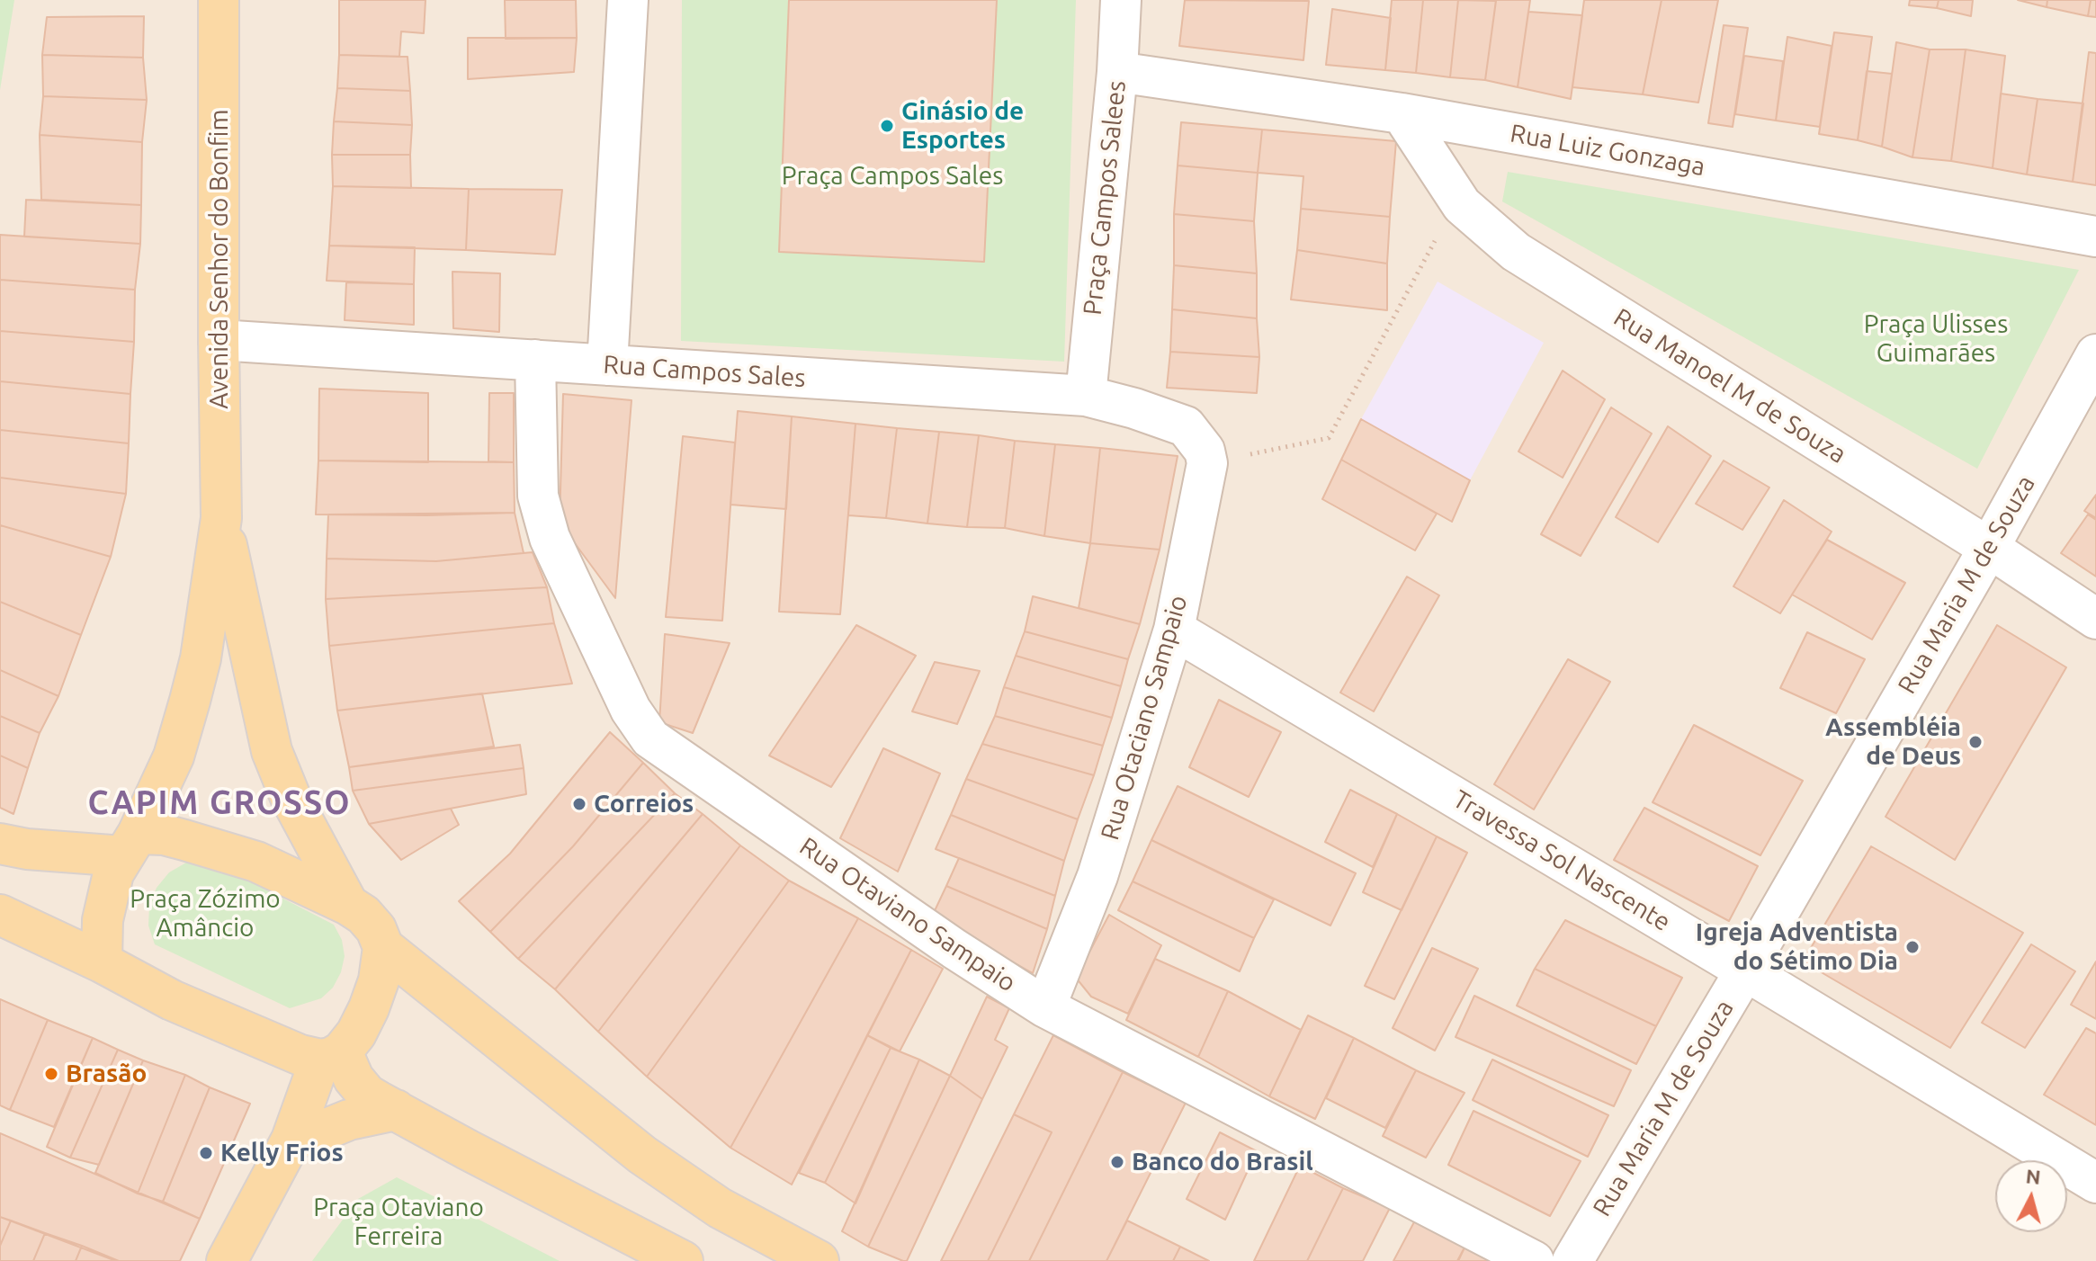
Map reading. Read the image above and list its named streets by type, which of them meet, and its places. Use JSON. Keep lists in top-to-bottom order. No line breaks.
{"streets":{"main road":["Avenida Senhor do Bonfim"],"street":["Rua Luiz Gonzaga","Praça Campos Salees","Rua Campos Sales","Rua Manoel M de Souza","Rua Maria M de Souza","Rua Otaciano Sampaio","Travessa Sol Nascente","Rua Otaviano Sampaio"]},"crossings":[["Rua Luiz Gonzaga","Praça Campos Salees"],["Rua Luiz Gonzaga","Rua Manoel M de Souza"],["Praça Campos Salees","Rua Campos Sales"],["Avenida Senhor do Bonfim","Rua Campos Sales"],["Rua Campos Sales","Rua Otaciano Sampaio"],["Rua Campos Sales","Rua Otaviano Sampaio"],["Rua Manoel M de Souza","Rua Maria M de Souza"],["Rua Maria M de Souza","Travessa Sol Nascente"],["Rua Otaciano Sampaio","Travessa Sol Nascente"],["Rua Otaciano Sampaio","Rua Otaviano Sampaio"]],"districts":["CAPIM GROSSO"],"parks":["Praça Campos Sales","Praça Ulisses Guimarães","Praça Zózimo Amâncio","Praça Otaviano Ferreira"],"places":["Ginásio de Esportes","Assembléia de Deus","Correios","Igreja Adventista do Sétimo Dia","Brasão","Kelly Frios","Banco do Brasil"],"north":"top"}
